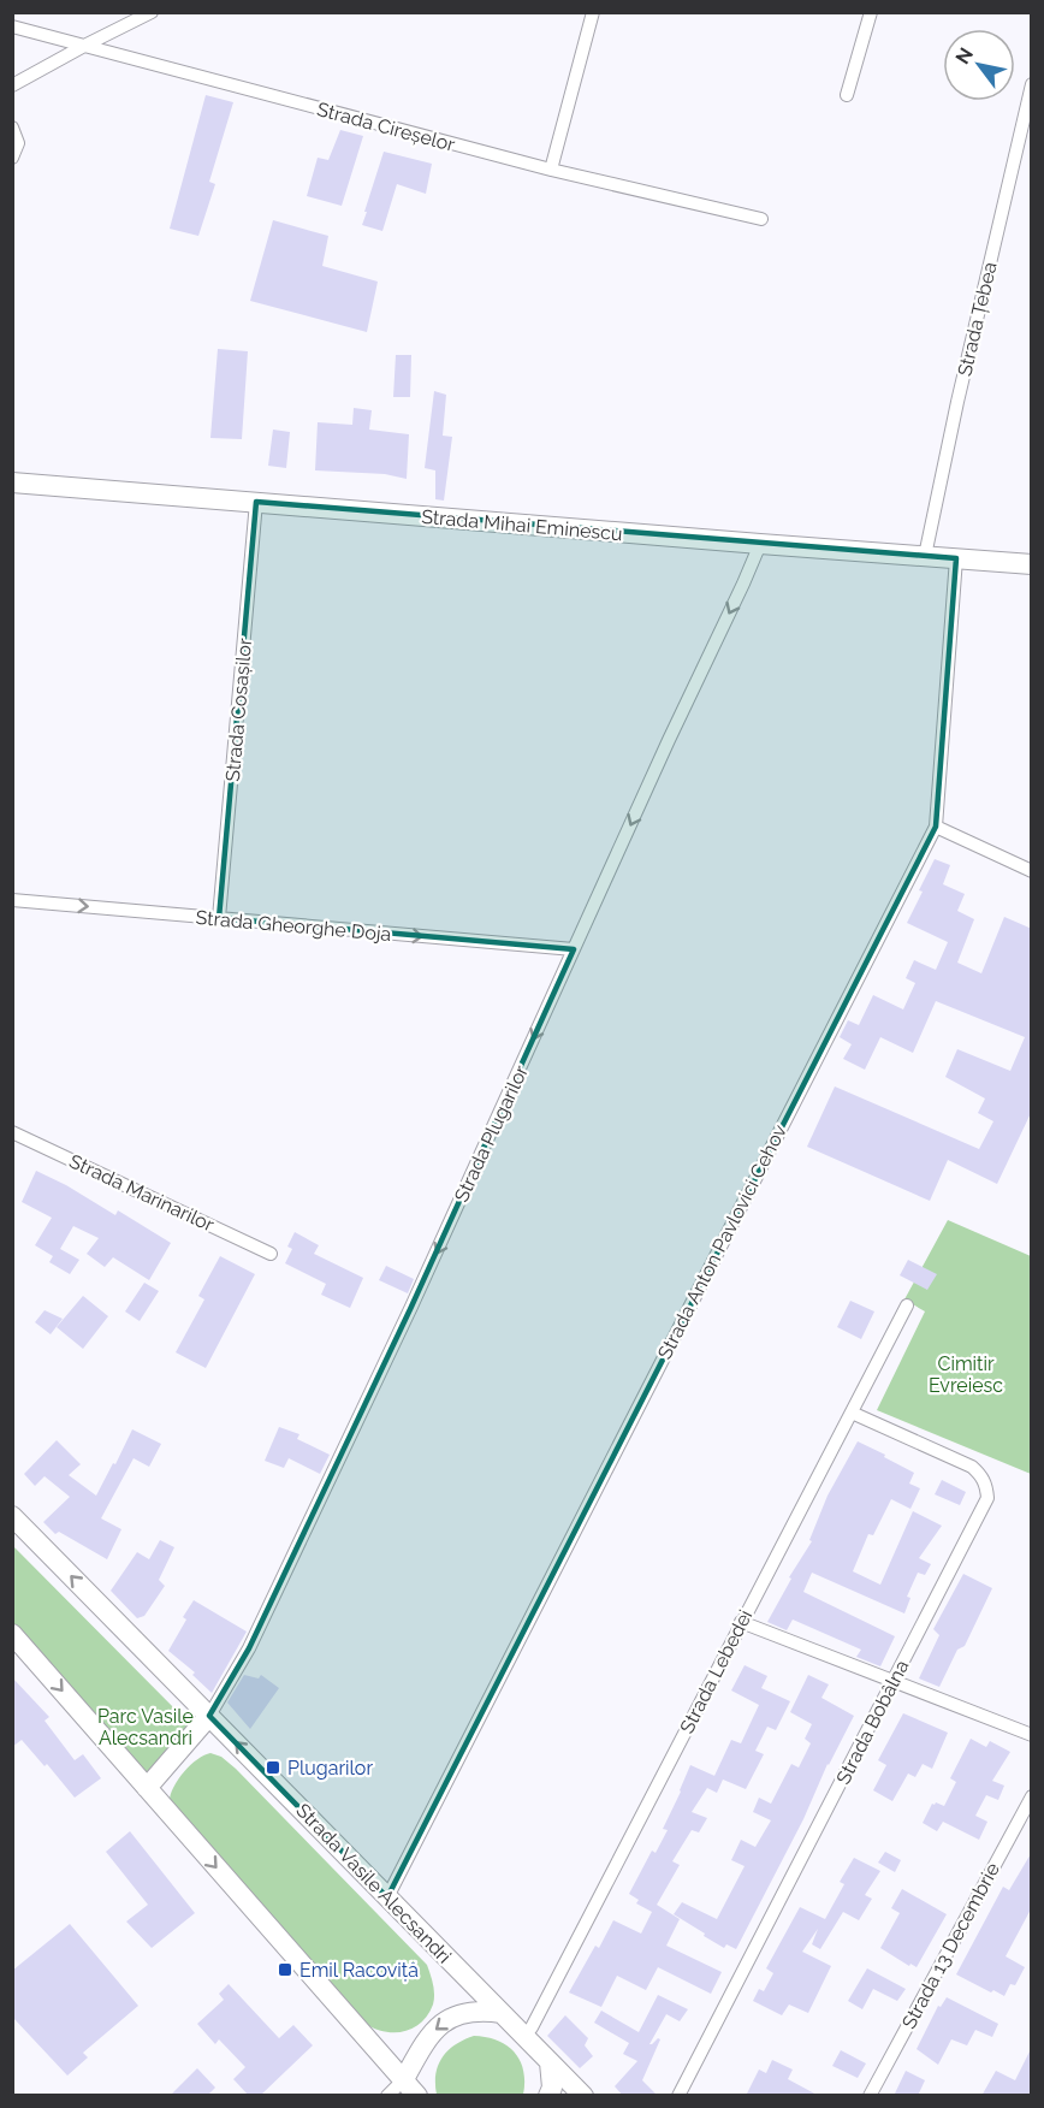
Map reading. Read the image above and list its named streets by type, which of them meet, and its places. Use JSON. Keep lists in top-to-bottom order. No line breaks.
{"streets":{"street":["Strada Cireșelor","Strada Țebea","Strada Mihai Eminescu","Strada Cosașilor","Strada Gheorghe Doja","Strada Plugarilor","Strada Marinarilor","Strada Anton Pavlovici Cehov","Strada Lebedei","Strada Bobâlna","Strada Vasile Alecsandri","Strada 13 Decembrie"]},"crossings":[["Strada Țebea","Strada Mihai Eminescu"],["Strada Mihai Eminescu","Strada Cosașilor"],["Strada Mihai Eminescu","Strada Plugarilor"],["Strada Mihai Eminescu","Strada Anton Pavlovici Cehov"],["Strada Cosașilor","Strada Gheorghe Doja"],["Strada Gheorghe Doja","Strada Plugarilor"],["Strada Plugarilor","Strada Vasile Alecsandri"],["Strada Anton Pavlovici Cehov","Strada Vasile Alecsandri"],["Strada Lebedei","Strada Bobâlna"],["Strada Lebedei","Strada Vasile Alecsandri"]],"one_way":["Strada Gheorghe Doja","Strada Plugarilor"],"parks":["Cimitir Evreiesc","Parc Vasile Alecsandri"],"places":{"transit":["Plugarilor","Emil Racoviță"]},"north":"top left"}
